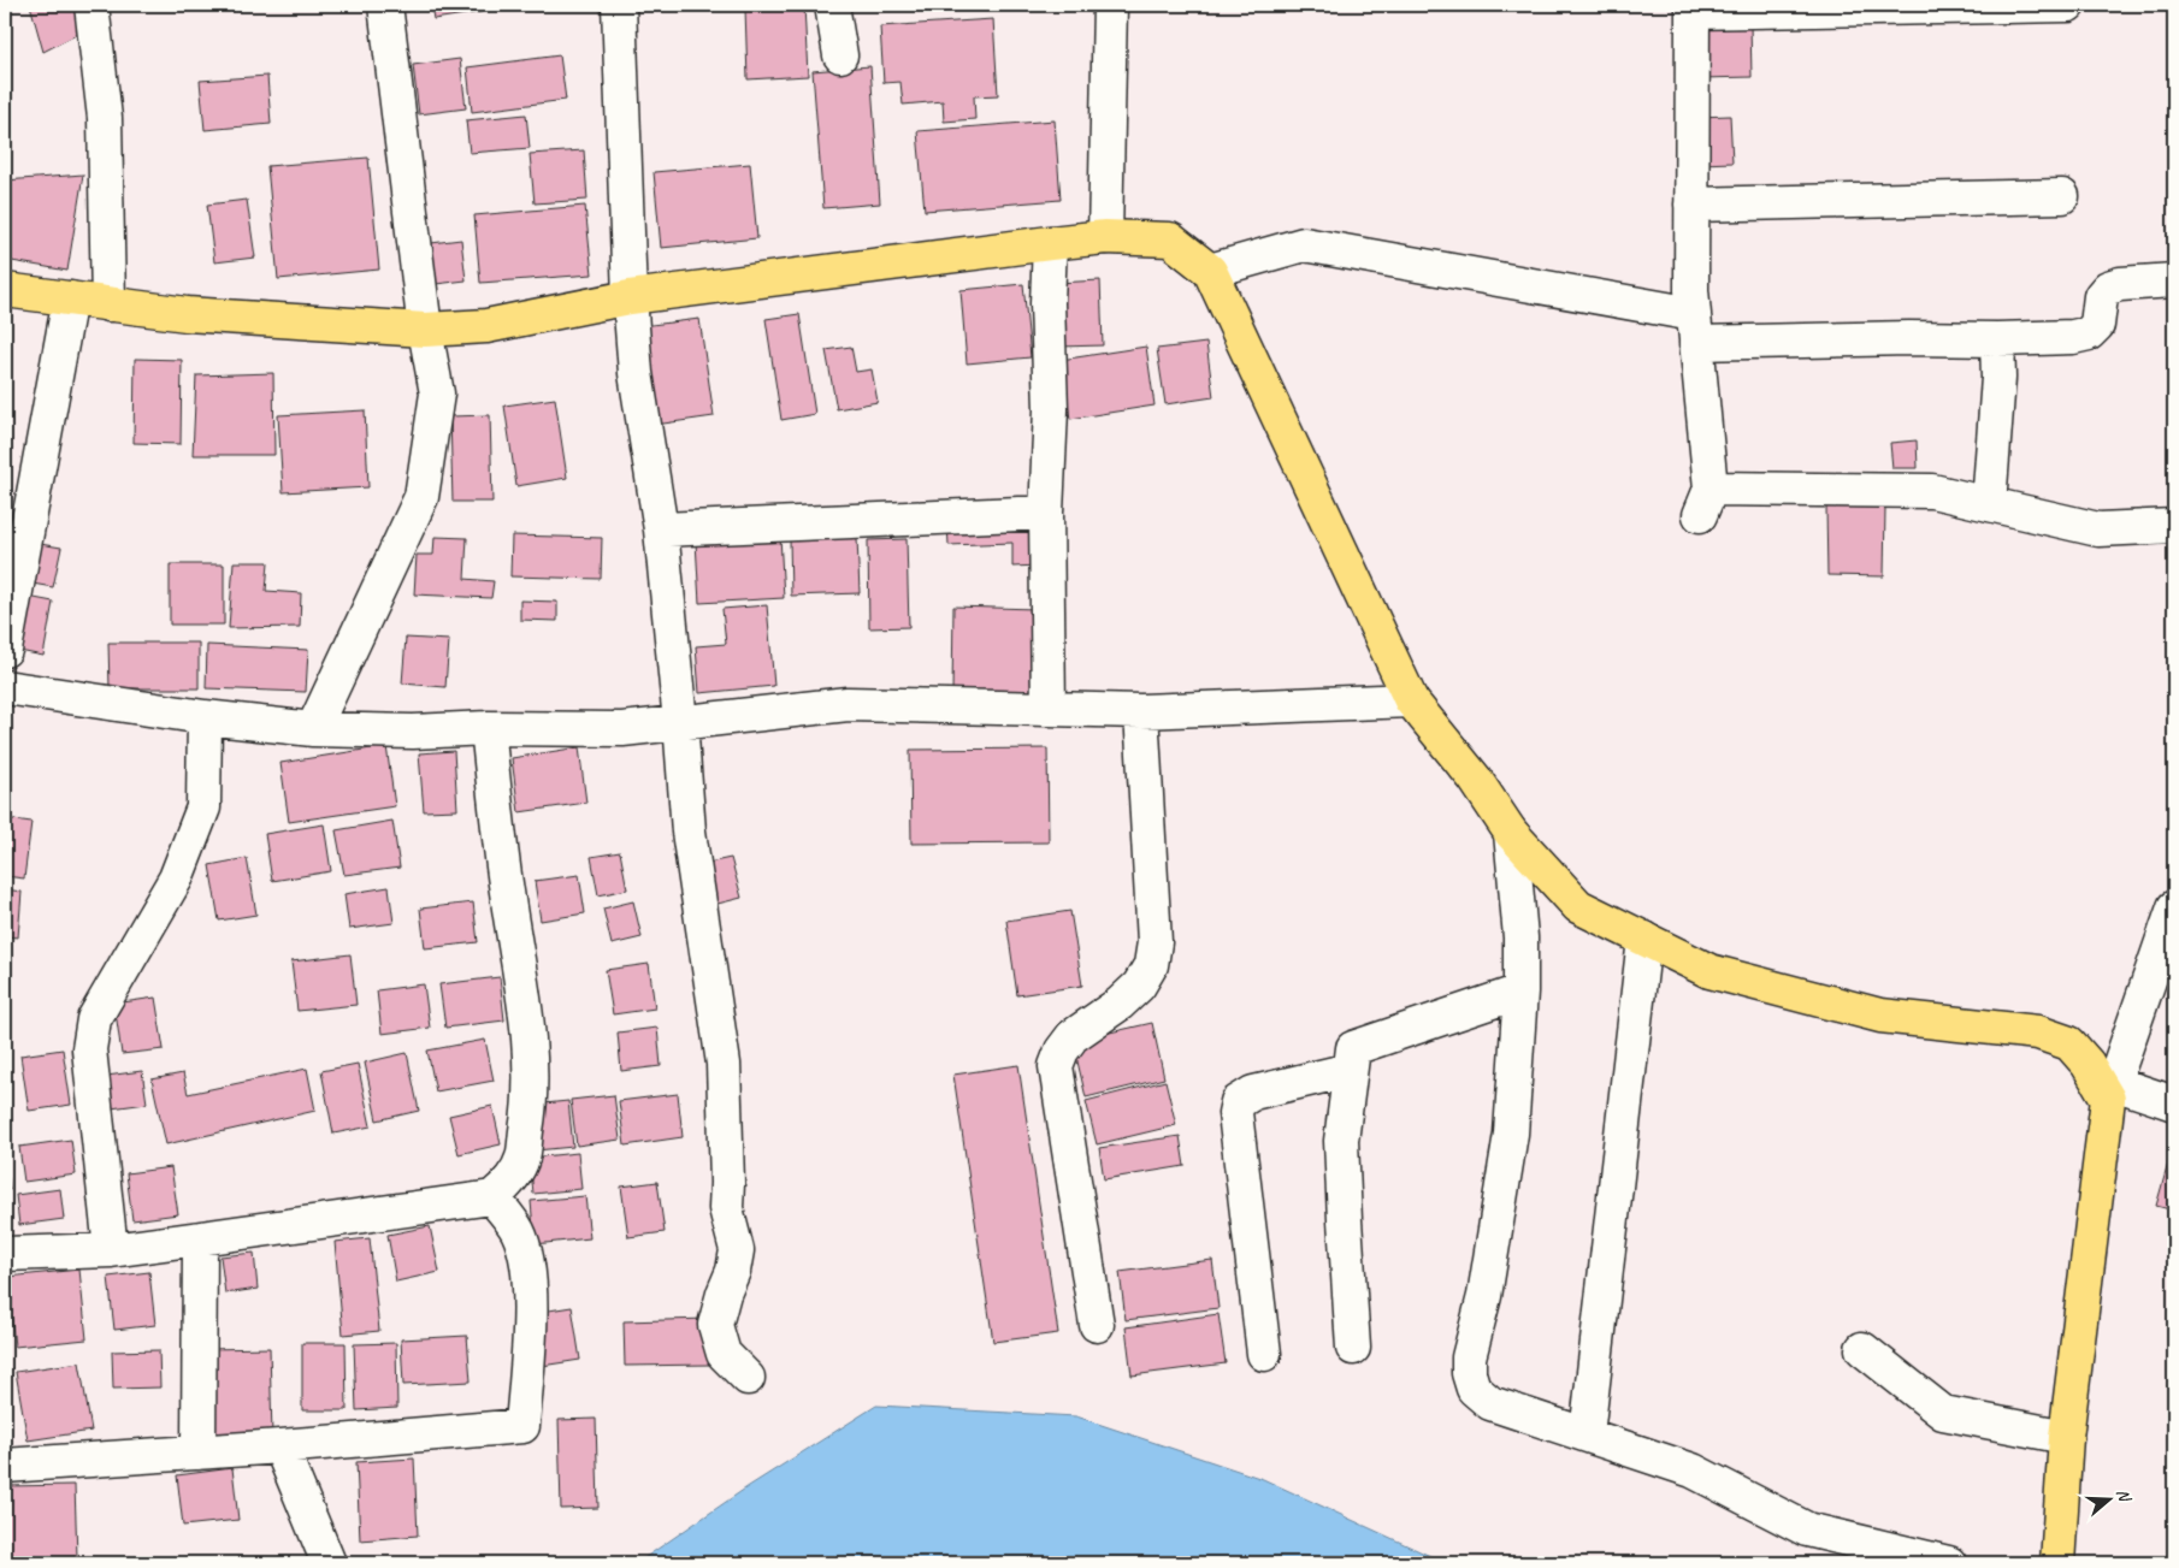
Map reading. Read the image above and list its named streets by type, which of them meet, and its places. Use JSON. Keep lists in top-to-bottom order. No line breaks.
{"north":"right"}
